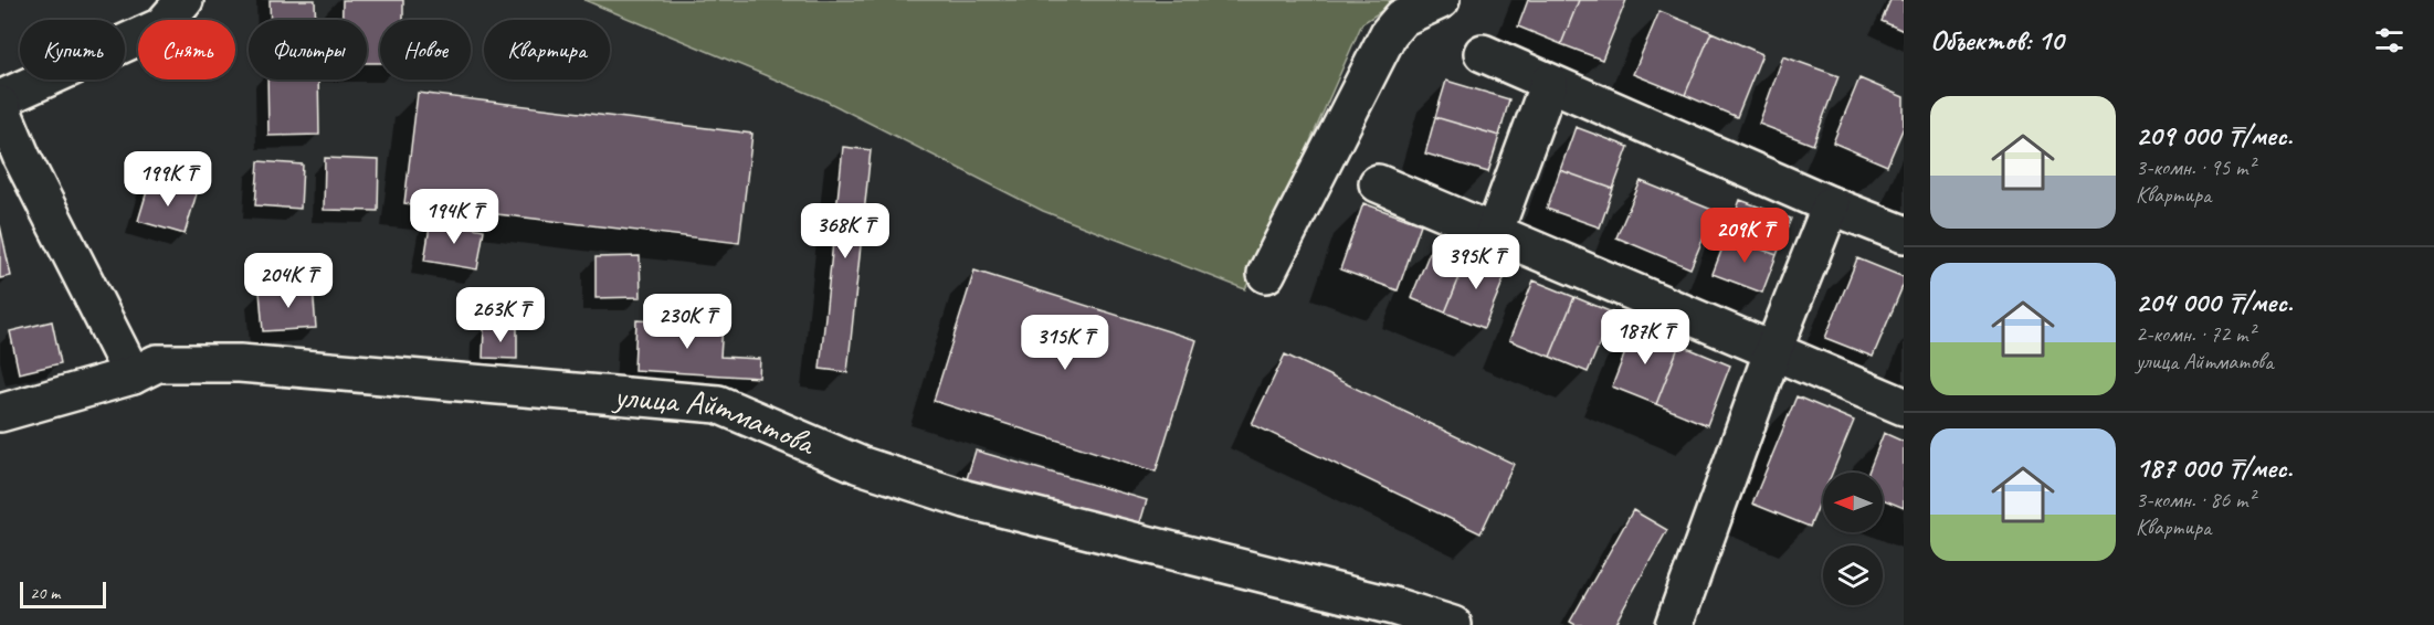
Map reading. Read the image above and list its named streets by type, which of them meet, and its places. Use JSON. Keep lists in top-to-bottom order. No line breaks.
{"streets":{"street":["улица Айтматова"]},"scale_bar":"20 m","north":"left","page":{"heading":"Объектов: 10","chip":["Купить","Снять","Фильтры","Новое","Квартира"],"list":[{"name":"209 000 ₸/мес.","note":"3-комн. · 95 m² · Квартира"},{"name":"204 000 ₸/мес.","note":"2-комн. · 72 m² · улица Айтматова"},{"name":"187 000 ₸/мес.","note":"3-комн. · 86 m² · Квартира"}],"price":["199K ₸","194K ₸","368K ₸","209K ₸","395K ₸","204K ₸","263K ₸","230K ₸","187K ₸","315K ₸"],"scale":"20 m"}}
